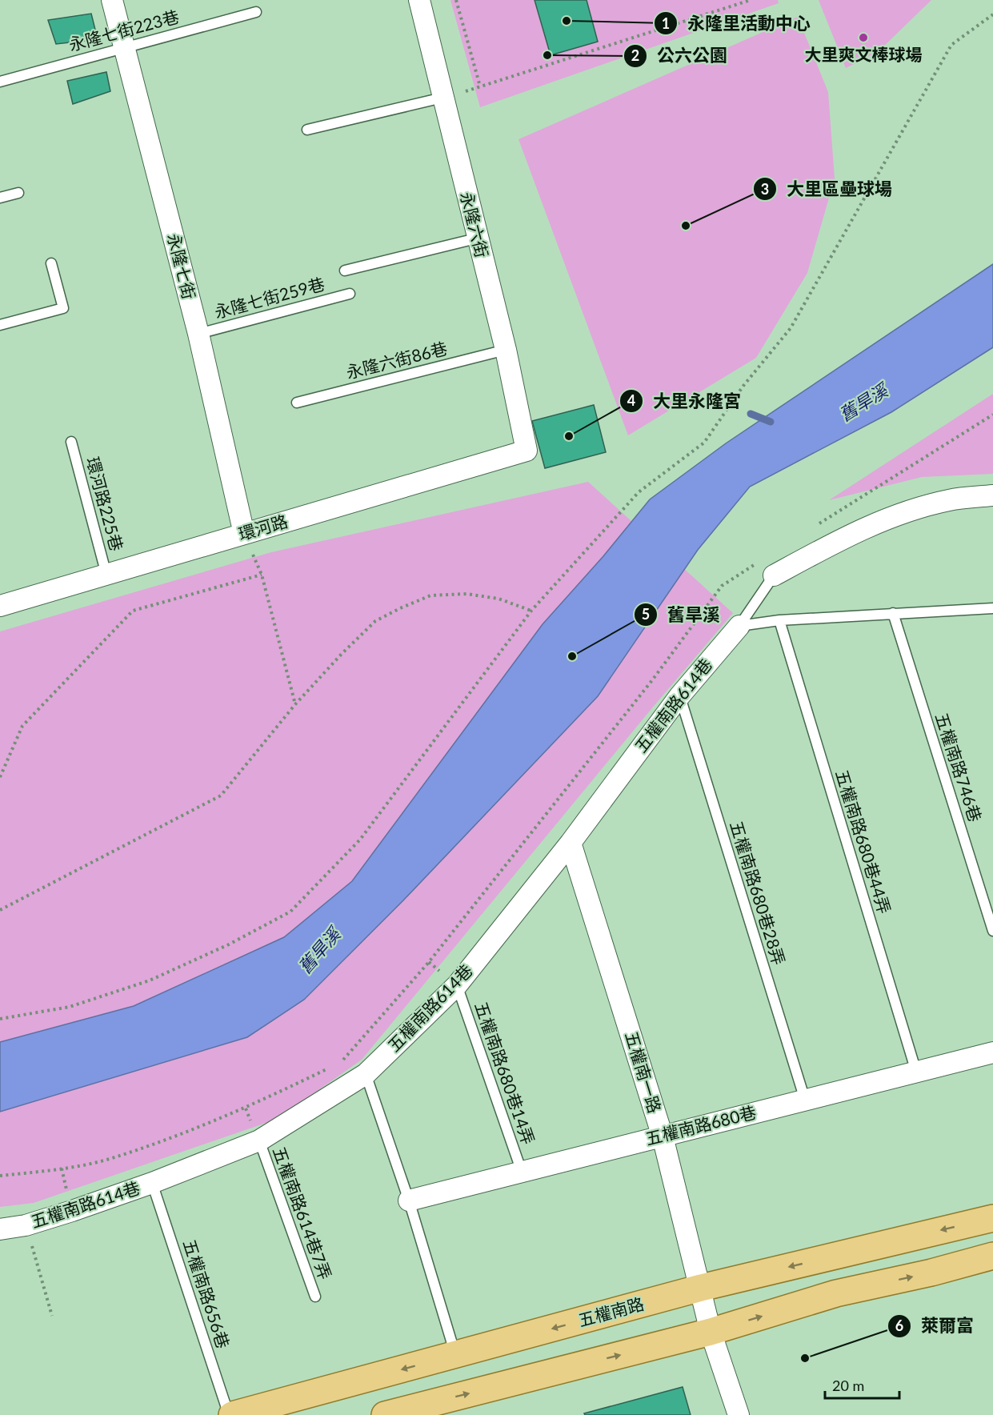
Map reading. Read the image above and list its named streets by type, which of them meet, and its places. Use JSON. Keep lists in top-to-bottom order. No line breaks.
{"streets":{"main road":["五權南路"],"street":["永隆六街","永隆七街","環河路","五權南路614巷","五權南一路","五權南路680巷"],"lane":["永隆七街223巷","永隆七街259巷","永隆六街86巷","環河路225巷","五權南路746巷","五權南路680巷44弄","五權南路680巷28弄","五權南路680巷14弄","五權南路614巷7弄","五權南路656巷"]},"crossings":[["永隆七街223巷","永隆七街"],["永隆六街","永隆六街86巷"],["永隆六街","環河路"],["永隆七街","永隆七街259巷"],["永隆七街","環河路"],["環河路225巷","環河路"],["五權南路614巷","五權南路680巷28弄"],["五權南路614巷","五權南一路"],["五權南路614巷","五權南路680巷14弄"],["五權南路614巷","五權南路614巷7弄"],["五權南路614巷","五權南路656巷"],["五權南路680巷44弄","五權南路680巷"],["五權南路680巷28弄","五權南路680巷"],["五權南一路","五權南路680巷"],["五權南一路","五權南路"],["五權南路680巷14弄","五權南路680巷"],["五權南路656巷","五權南路"]],"water":["舊旱溪"],"places":["永隆里活動中心","大里爽文棒球場","公六公園","大里區壘球場","大里永隆宮","舊旱溪","萊爾富"],"scale_bar":"20 m"}
